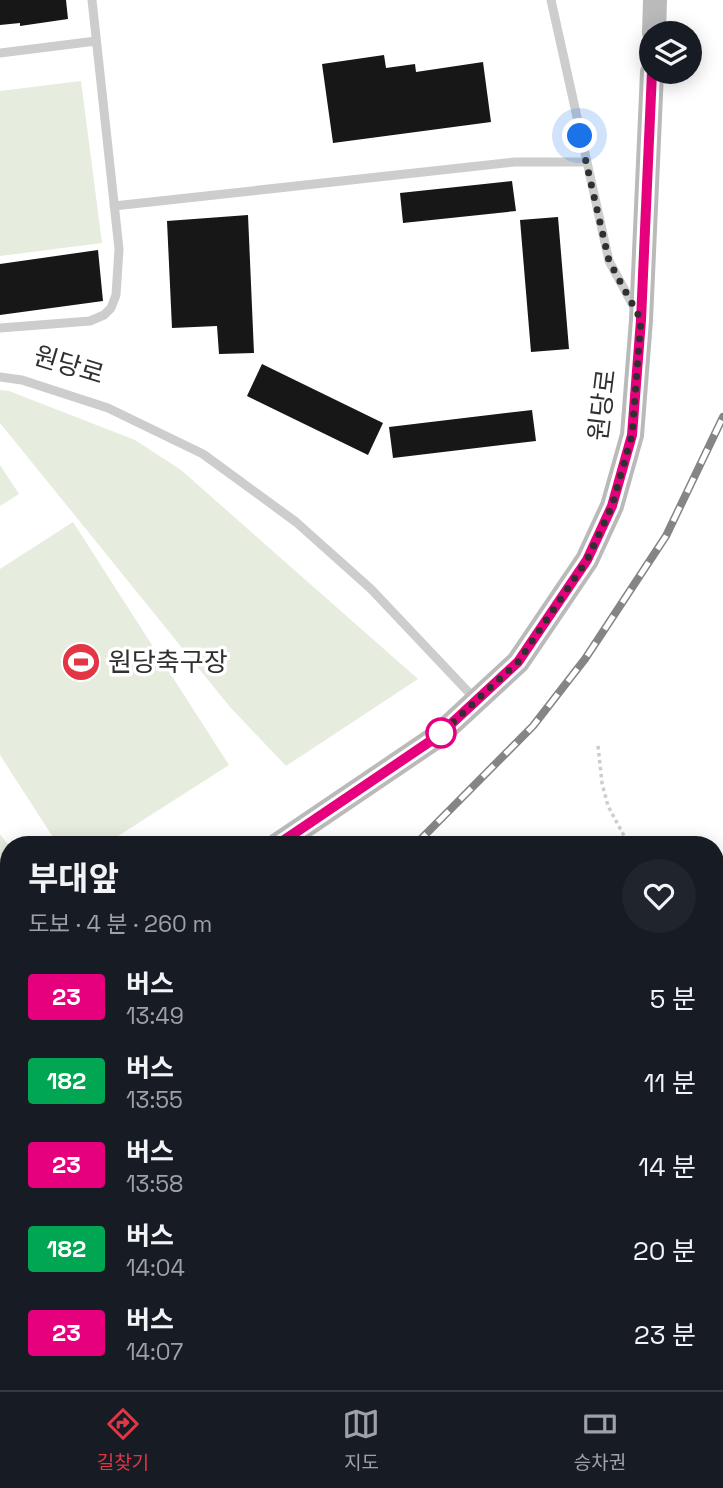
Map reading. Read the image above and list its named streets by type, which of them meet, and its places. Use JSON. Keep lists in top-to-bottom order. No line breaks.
{"streets":{"main road":["원당로"]},"places":{"sports":["원당축구장"]},"lines":["bus line 23"],"page":{"heading":["부대앞","도보 · 4 분 · 260 m"],"list":[{"mark":"23","name":"버스","note":"13:49","value":"5 분"},{"mark":"182","name":"버스","note":"13:55","value":"11 분"},{"mark":"23","name":"버스","note":"13:58","value":"14 분"},{"mark":"182","name":"버스","note":"14:04","value":"20 분"},{"mark":"23","name":"버스","note":"14:07","value":"23 분"}],"tabs":["길찾기","지도","승차권"]}}
